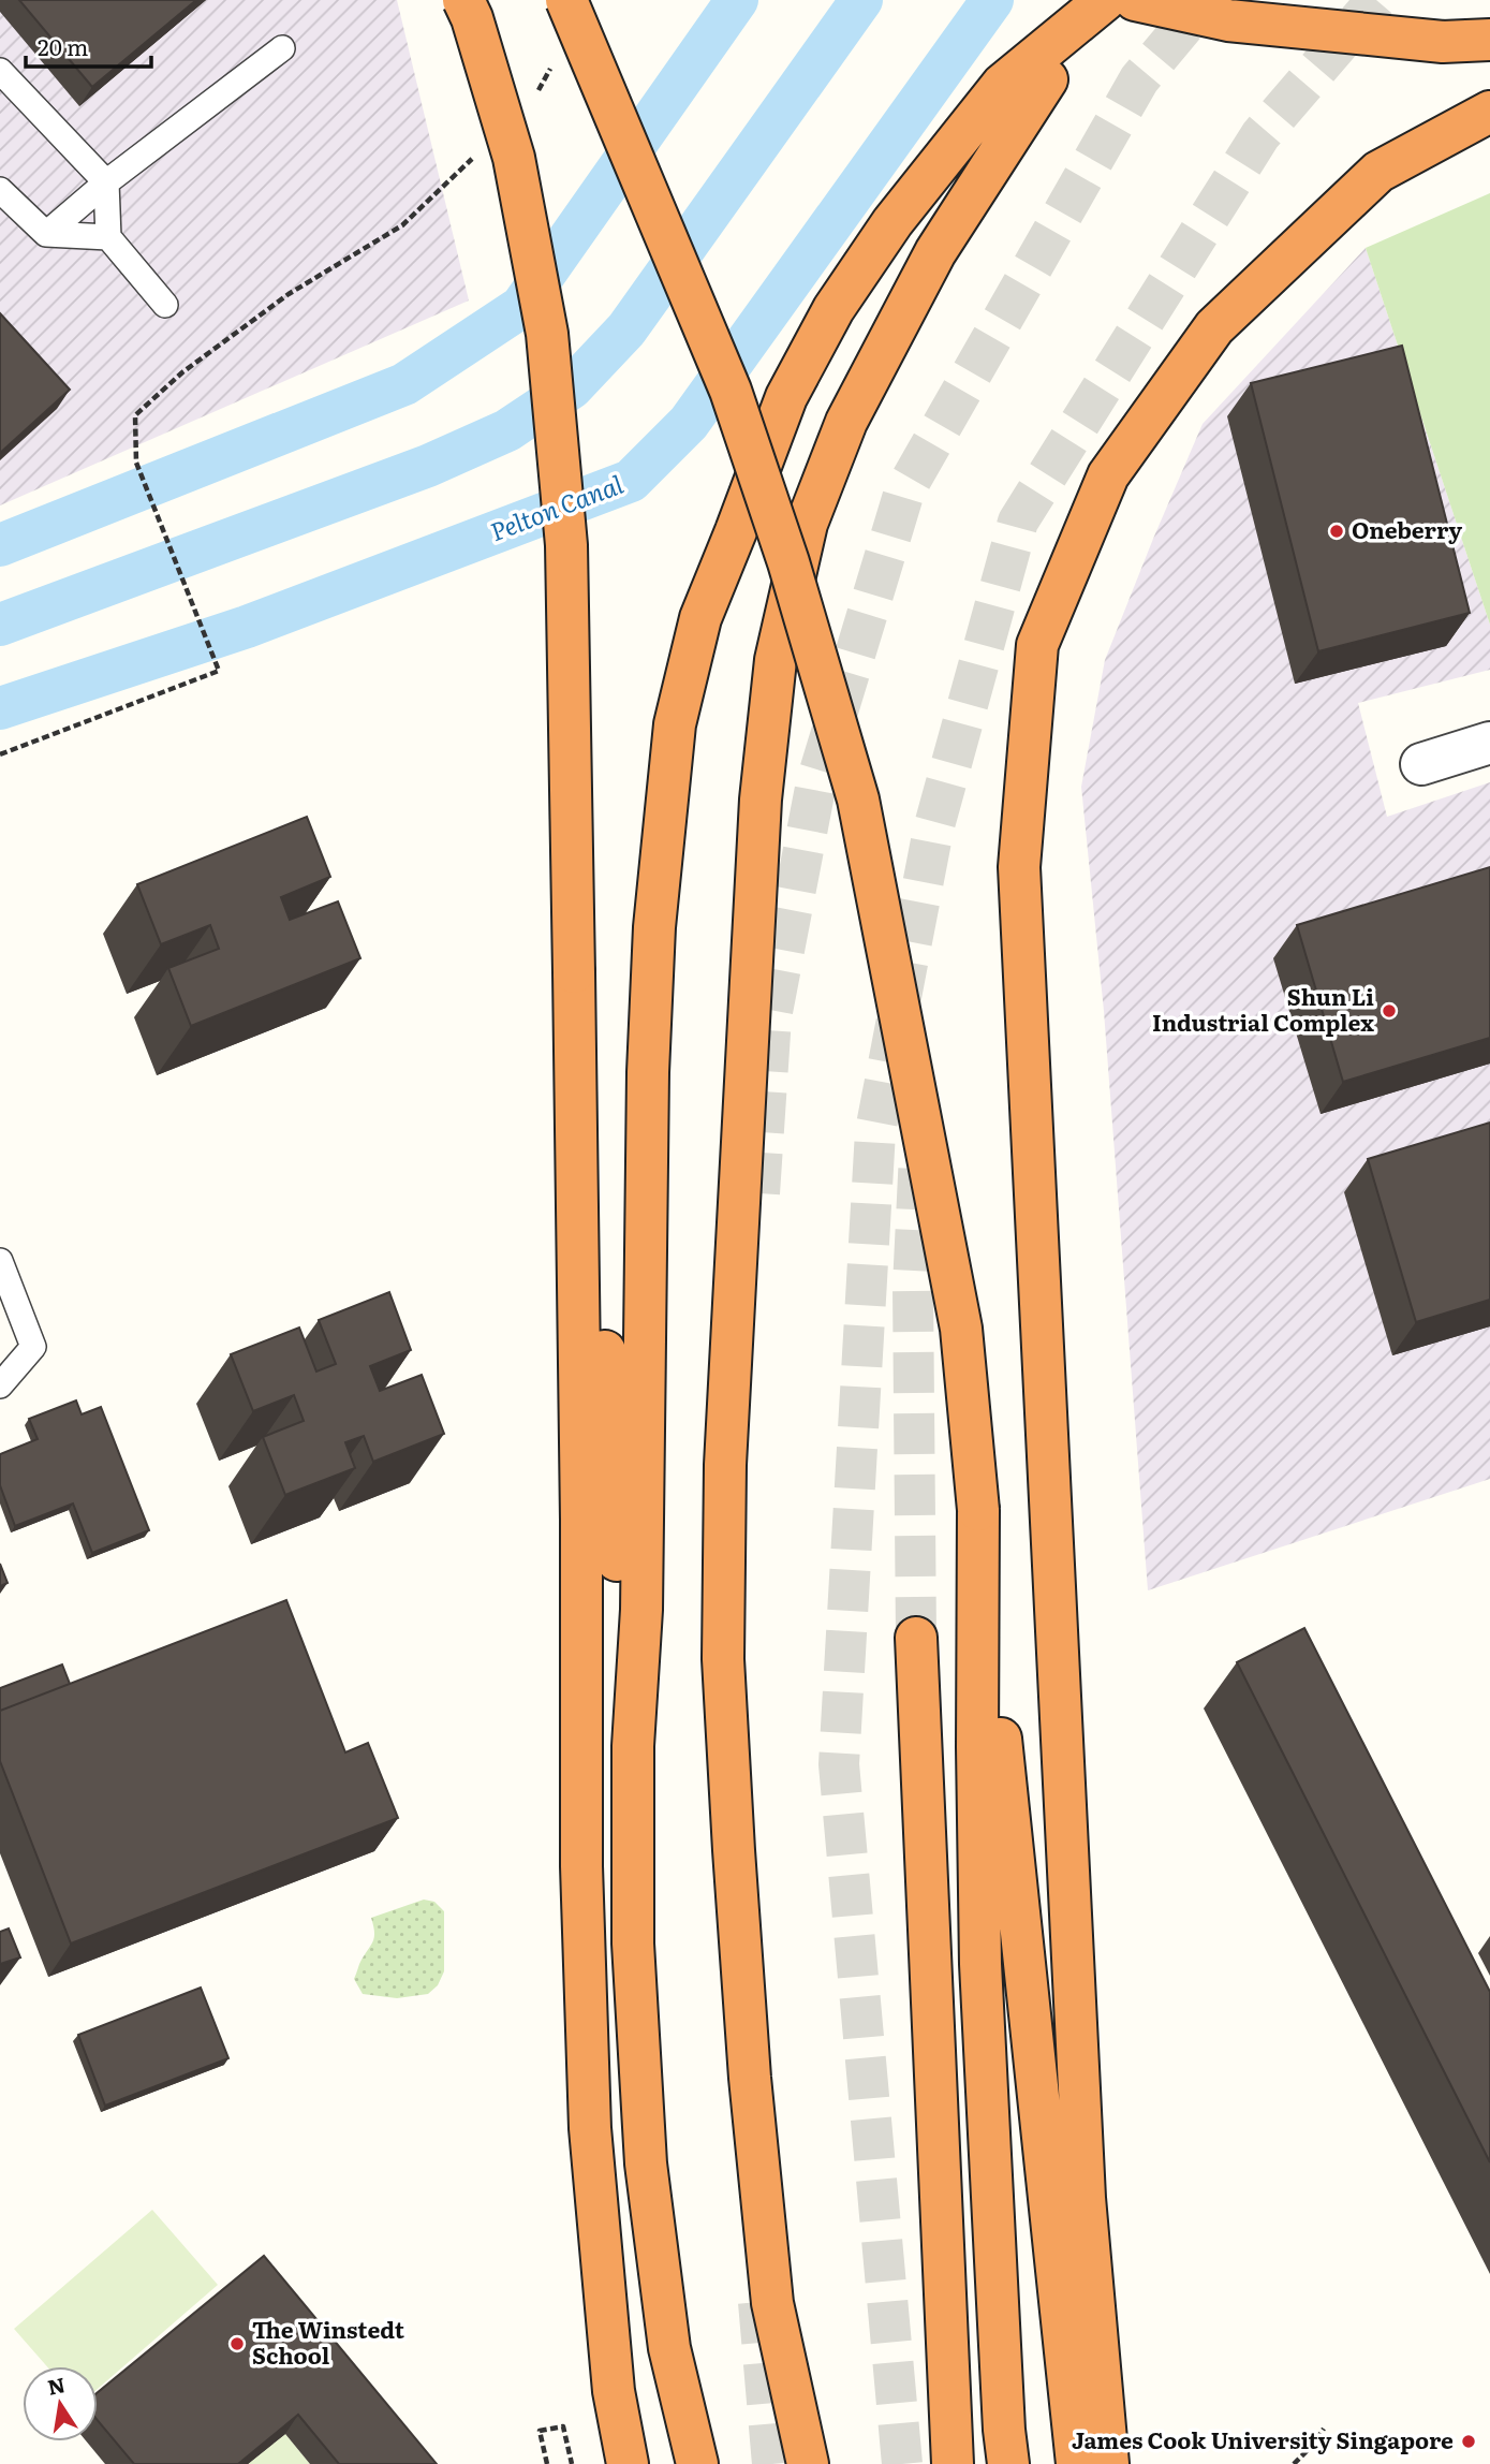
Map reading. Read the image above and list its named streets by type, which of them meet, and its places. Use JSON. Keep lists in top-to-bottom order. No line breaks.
{"water":["Pelton Canal"],"places":["Oneberry","Shun Li Industrial Complex","The Winstedt School","James Cook University Singapore"],"scale_bar":"20 m","north":"top"}
